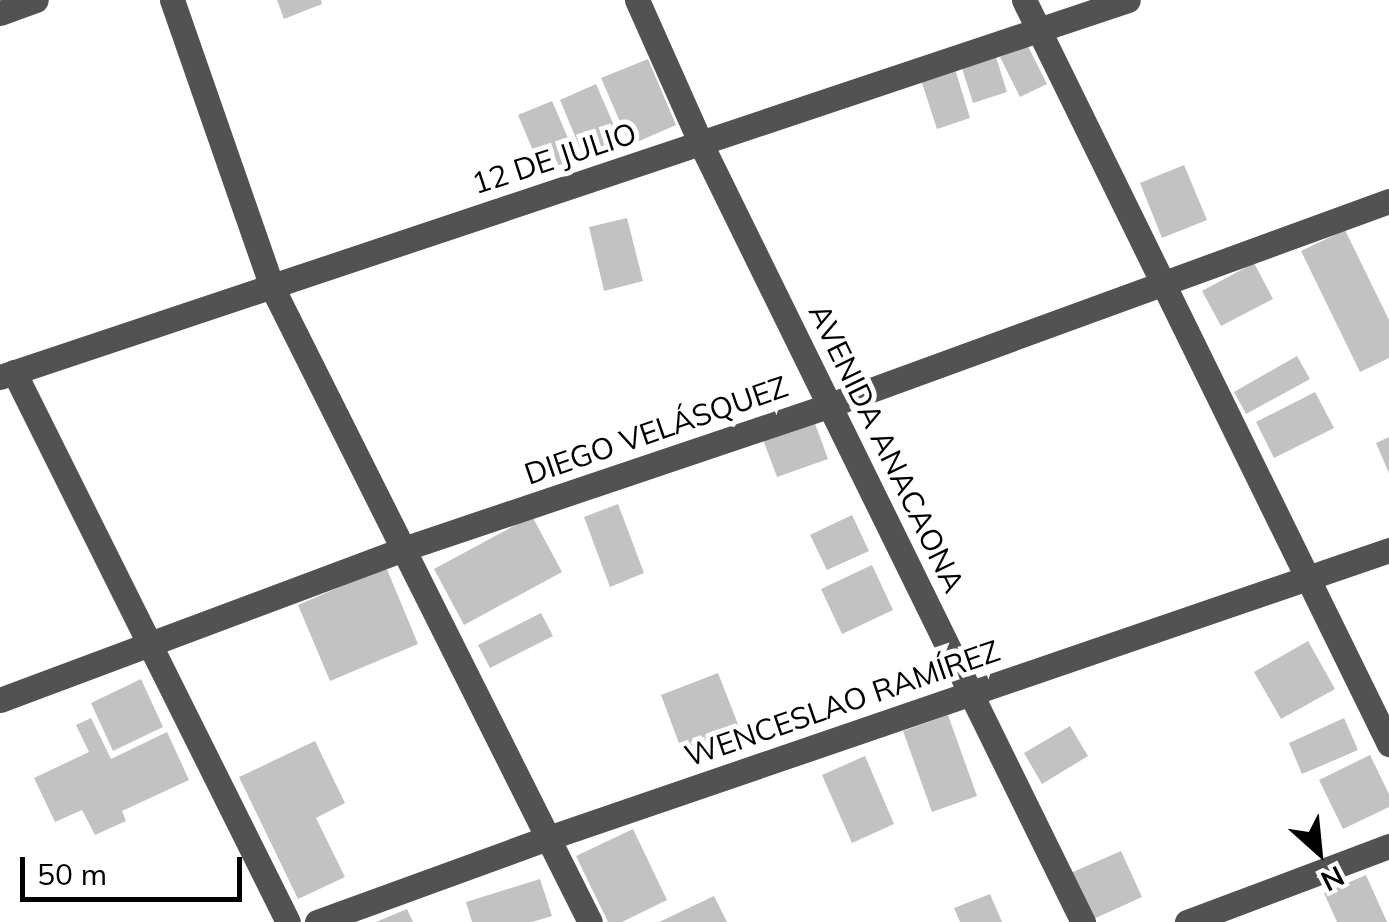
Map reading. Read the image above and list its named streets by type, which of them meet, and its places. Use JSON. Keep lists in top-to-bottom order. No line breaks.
{"streets":{"street":["12 DE JULIO","DIEGO VELÁSQUEZ","AVENIDA ANACAONA","WENCESLAO RAMÍREZ"]},"crossings":[["12 DE JULIO","AVENIDA ANACAONA"],["DIEGO VELÁSQUEZ","AVENIDA ANACAONA"],["AVENIDA ANACAONA","WENCESLAO RAMÍREZ"]],"scale_bar":"50 m","north":"bottom right"}
